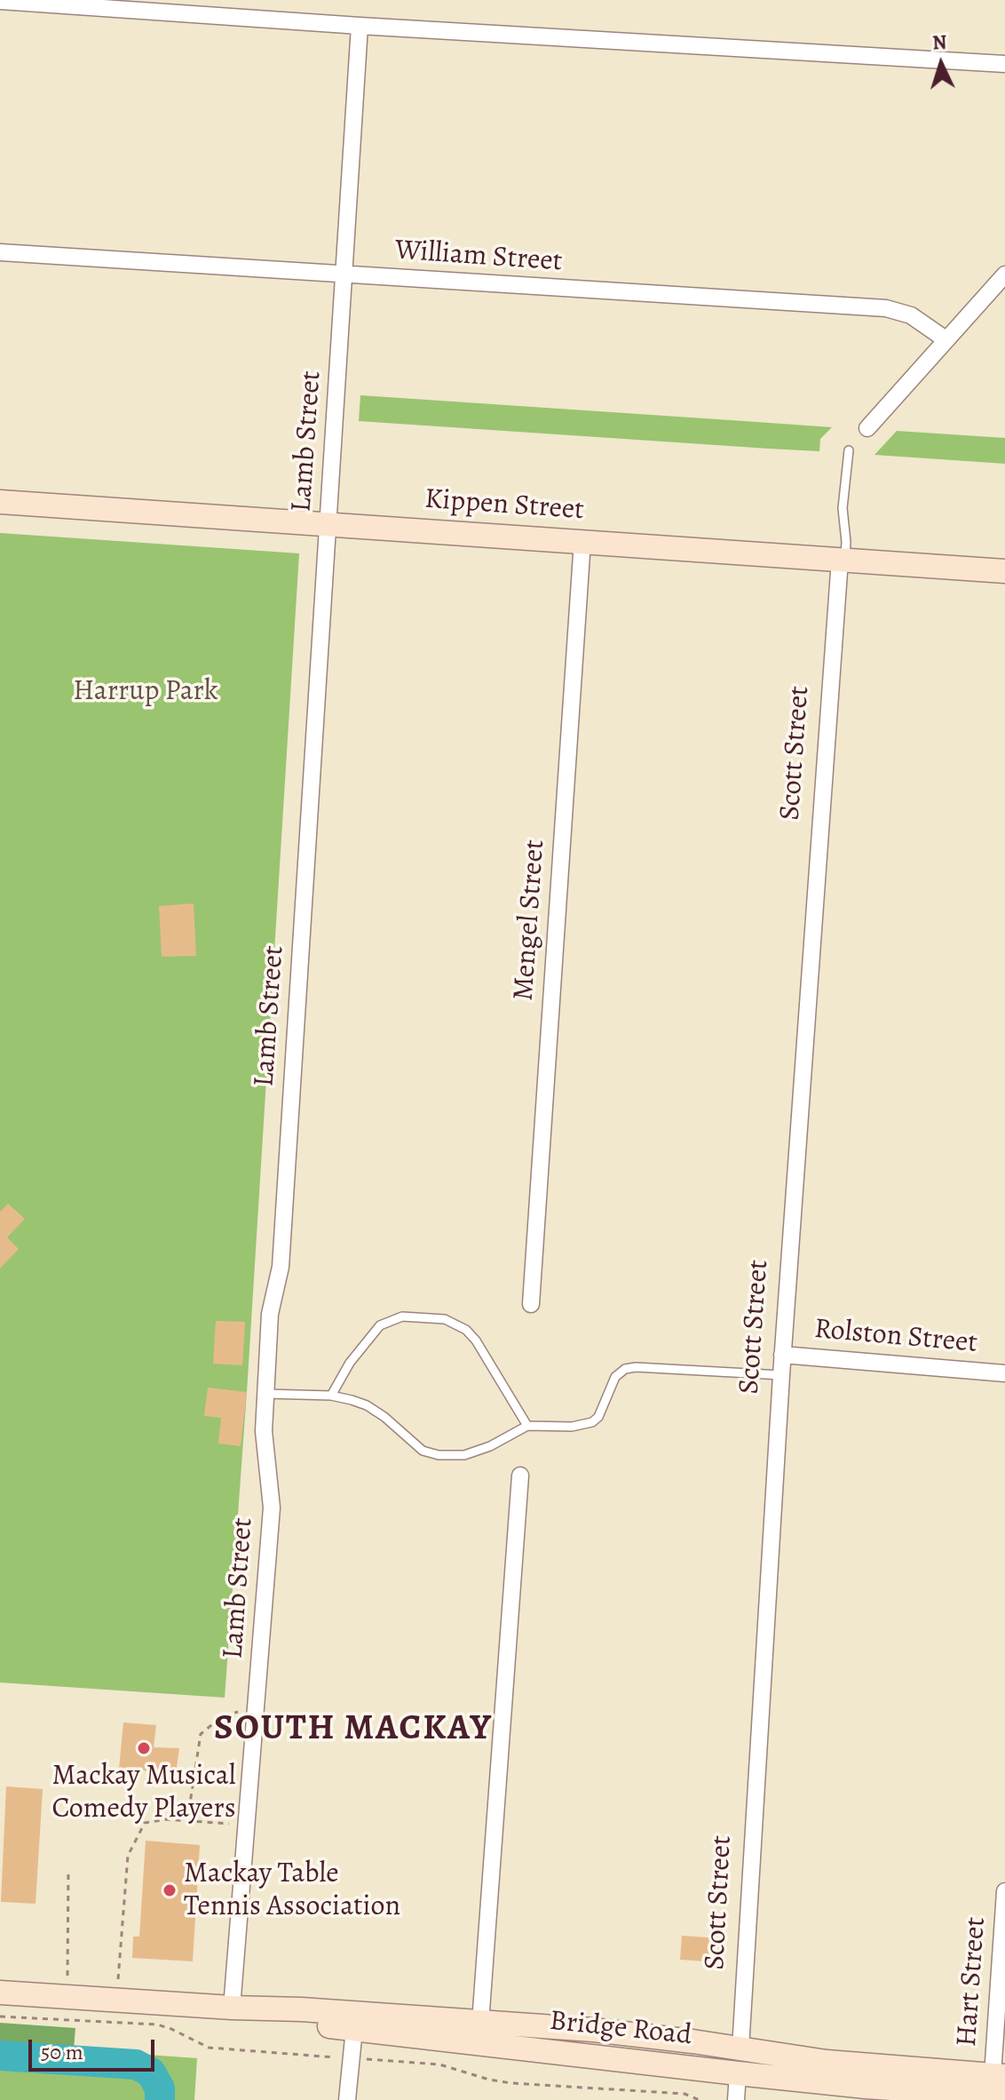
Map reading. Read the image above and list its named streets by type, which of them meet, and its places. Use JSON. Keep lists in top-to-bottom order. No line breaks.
{"streets":{"street":["William Street","Lamb Street","Kippen Street","Scott Street","Mengel Street","Rolston Street","Hart Street","Bridge Road"]},"crossings":[["William Street","Lamb Street"],["Lamb Street","Kippen Street"],["Lamb Street","Bridge Road"],["Kippen Street","Scott Street"],["Kippen Street","Mengel Street"],["Scott Street","Rolston Street"],["Scott Street","Bridge Road"],["Hart Street","Bridge Road"]],"districts":["SOUTH MACKAY"],"parks":["Harrup Park"],"places":["Mackay Musical Comedy Players","Mackay Table Tennis Association"],"scale_bar":"50 m","north":"top"}
